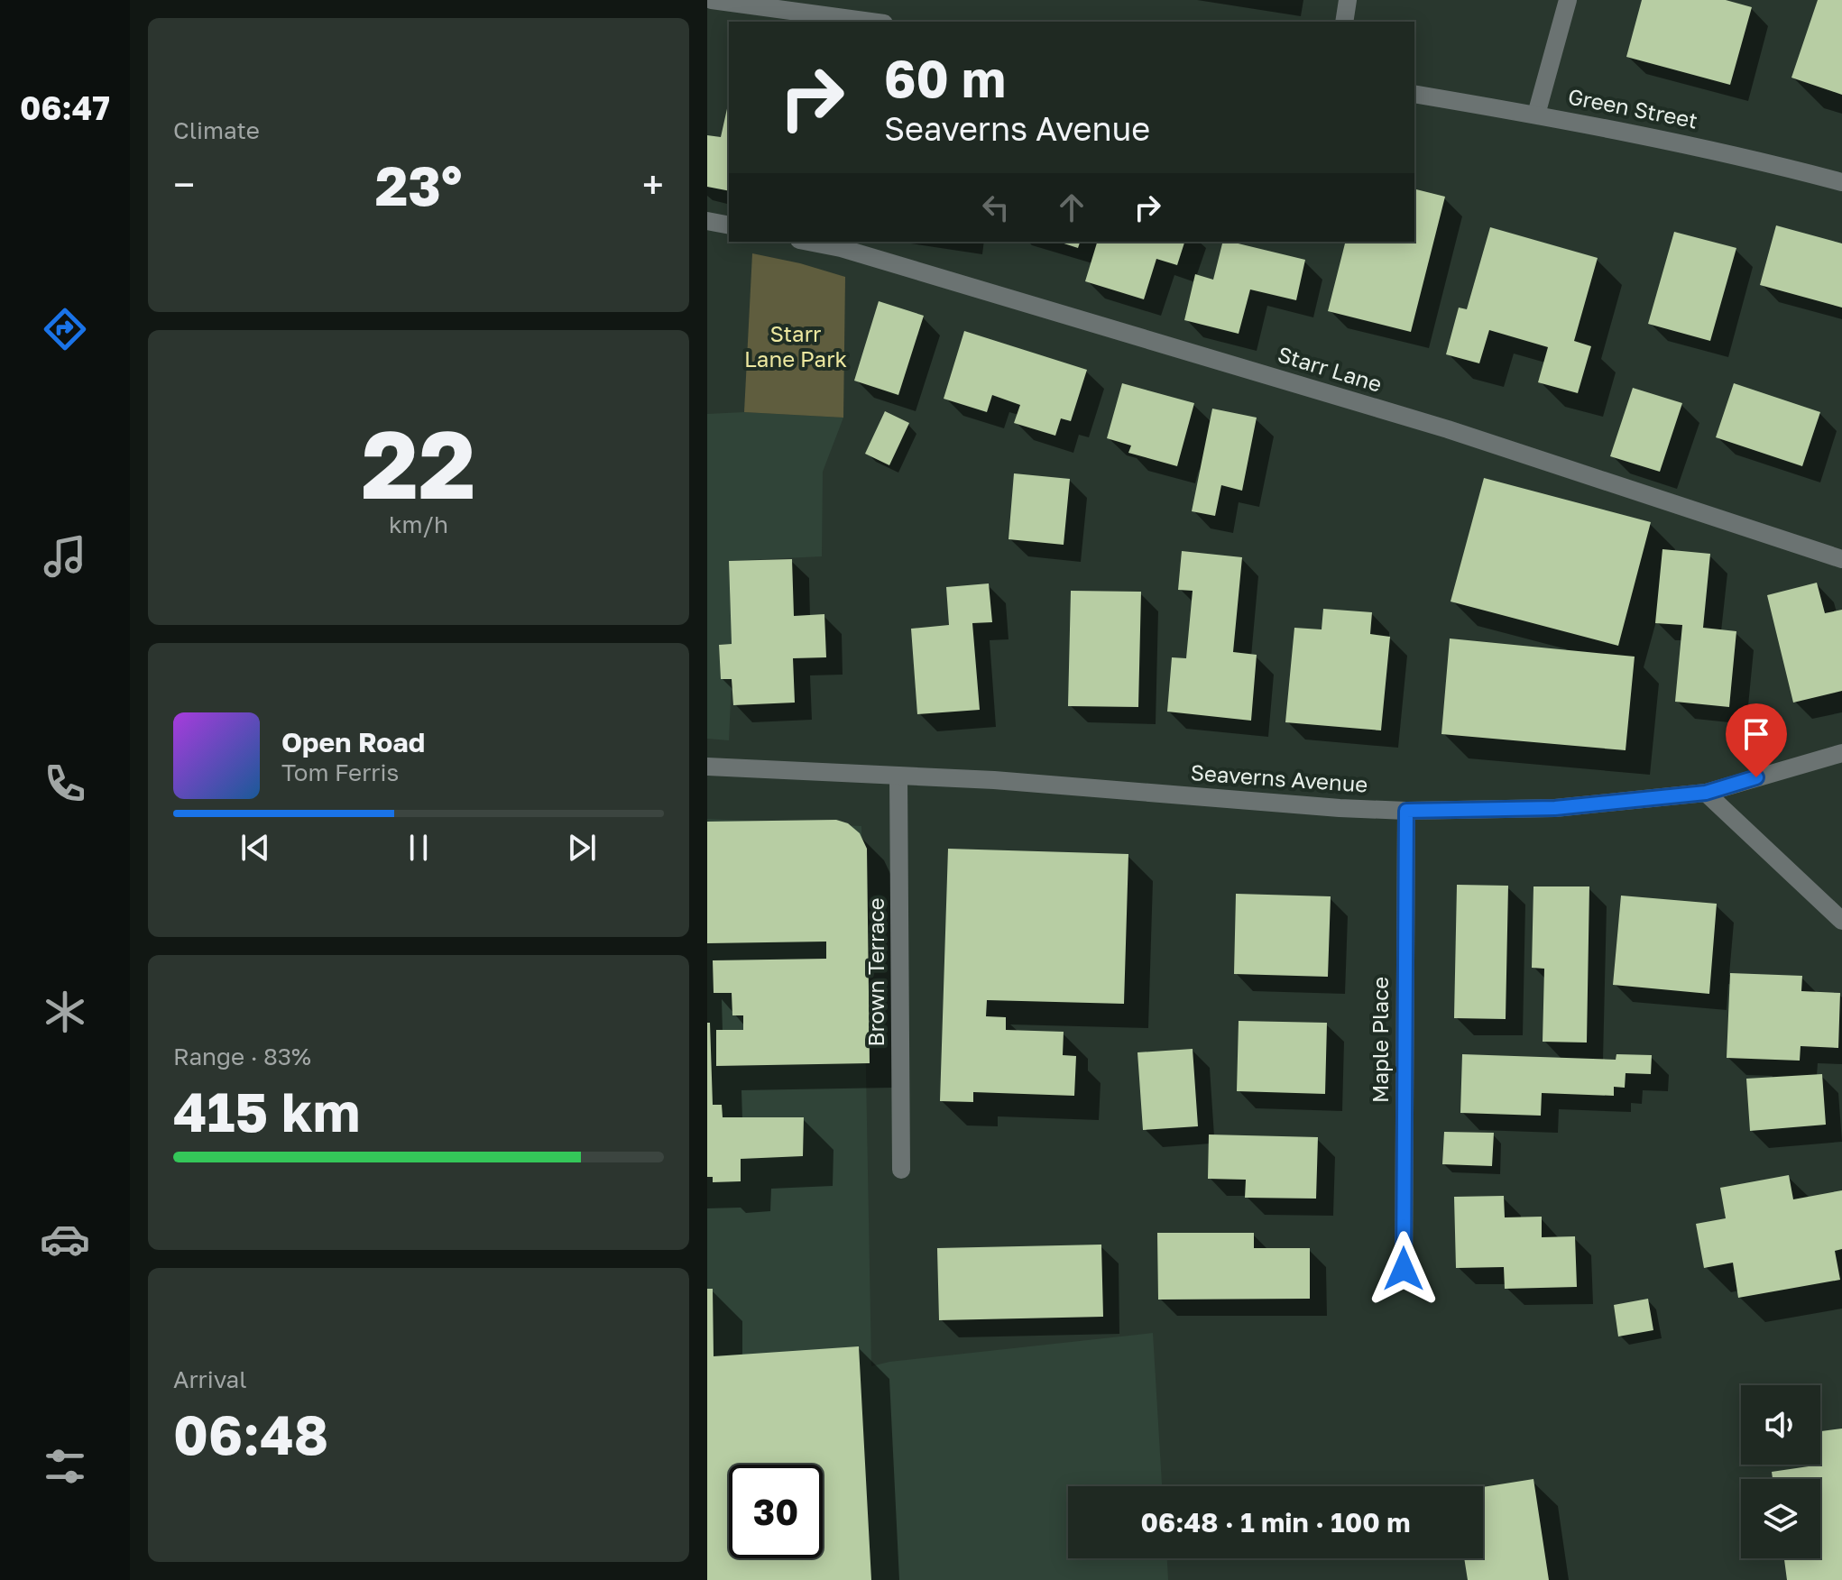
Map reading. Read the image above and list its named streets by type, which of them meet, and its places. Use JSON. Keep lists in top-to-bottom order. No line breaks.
{"streets":{"street":["Green Street","Starr Lane","Seaverns Avenue","Brown Terrace","Maple Place"]},"crossings":[["Seaverns Avenue","Brown Terrace"],["Seaverns Avenue","Maple Place"]],"parks":["Starr Lane Park"],"page":{"tabs":"06:47","tile":["Climate",["22","km/h"],["Range · 83%","415 km"],["Arrival","06:48"]],"turn":["60 m","Seaverns Avenue"],"heat":["−","23°","+"],"song":["Open Road","Tom Ferris"],"limit":"30","trip":"06:48 · 1 min · 100 m"}}
